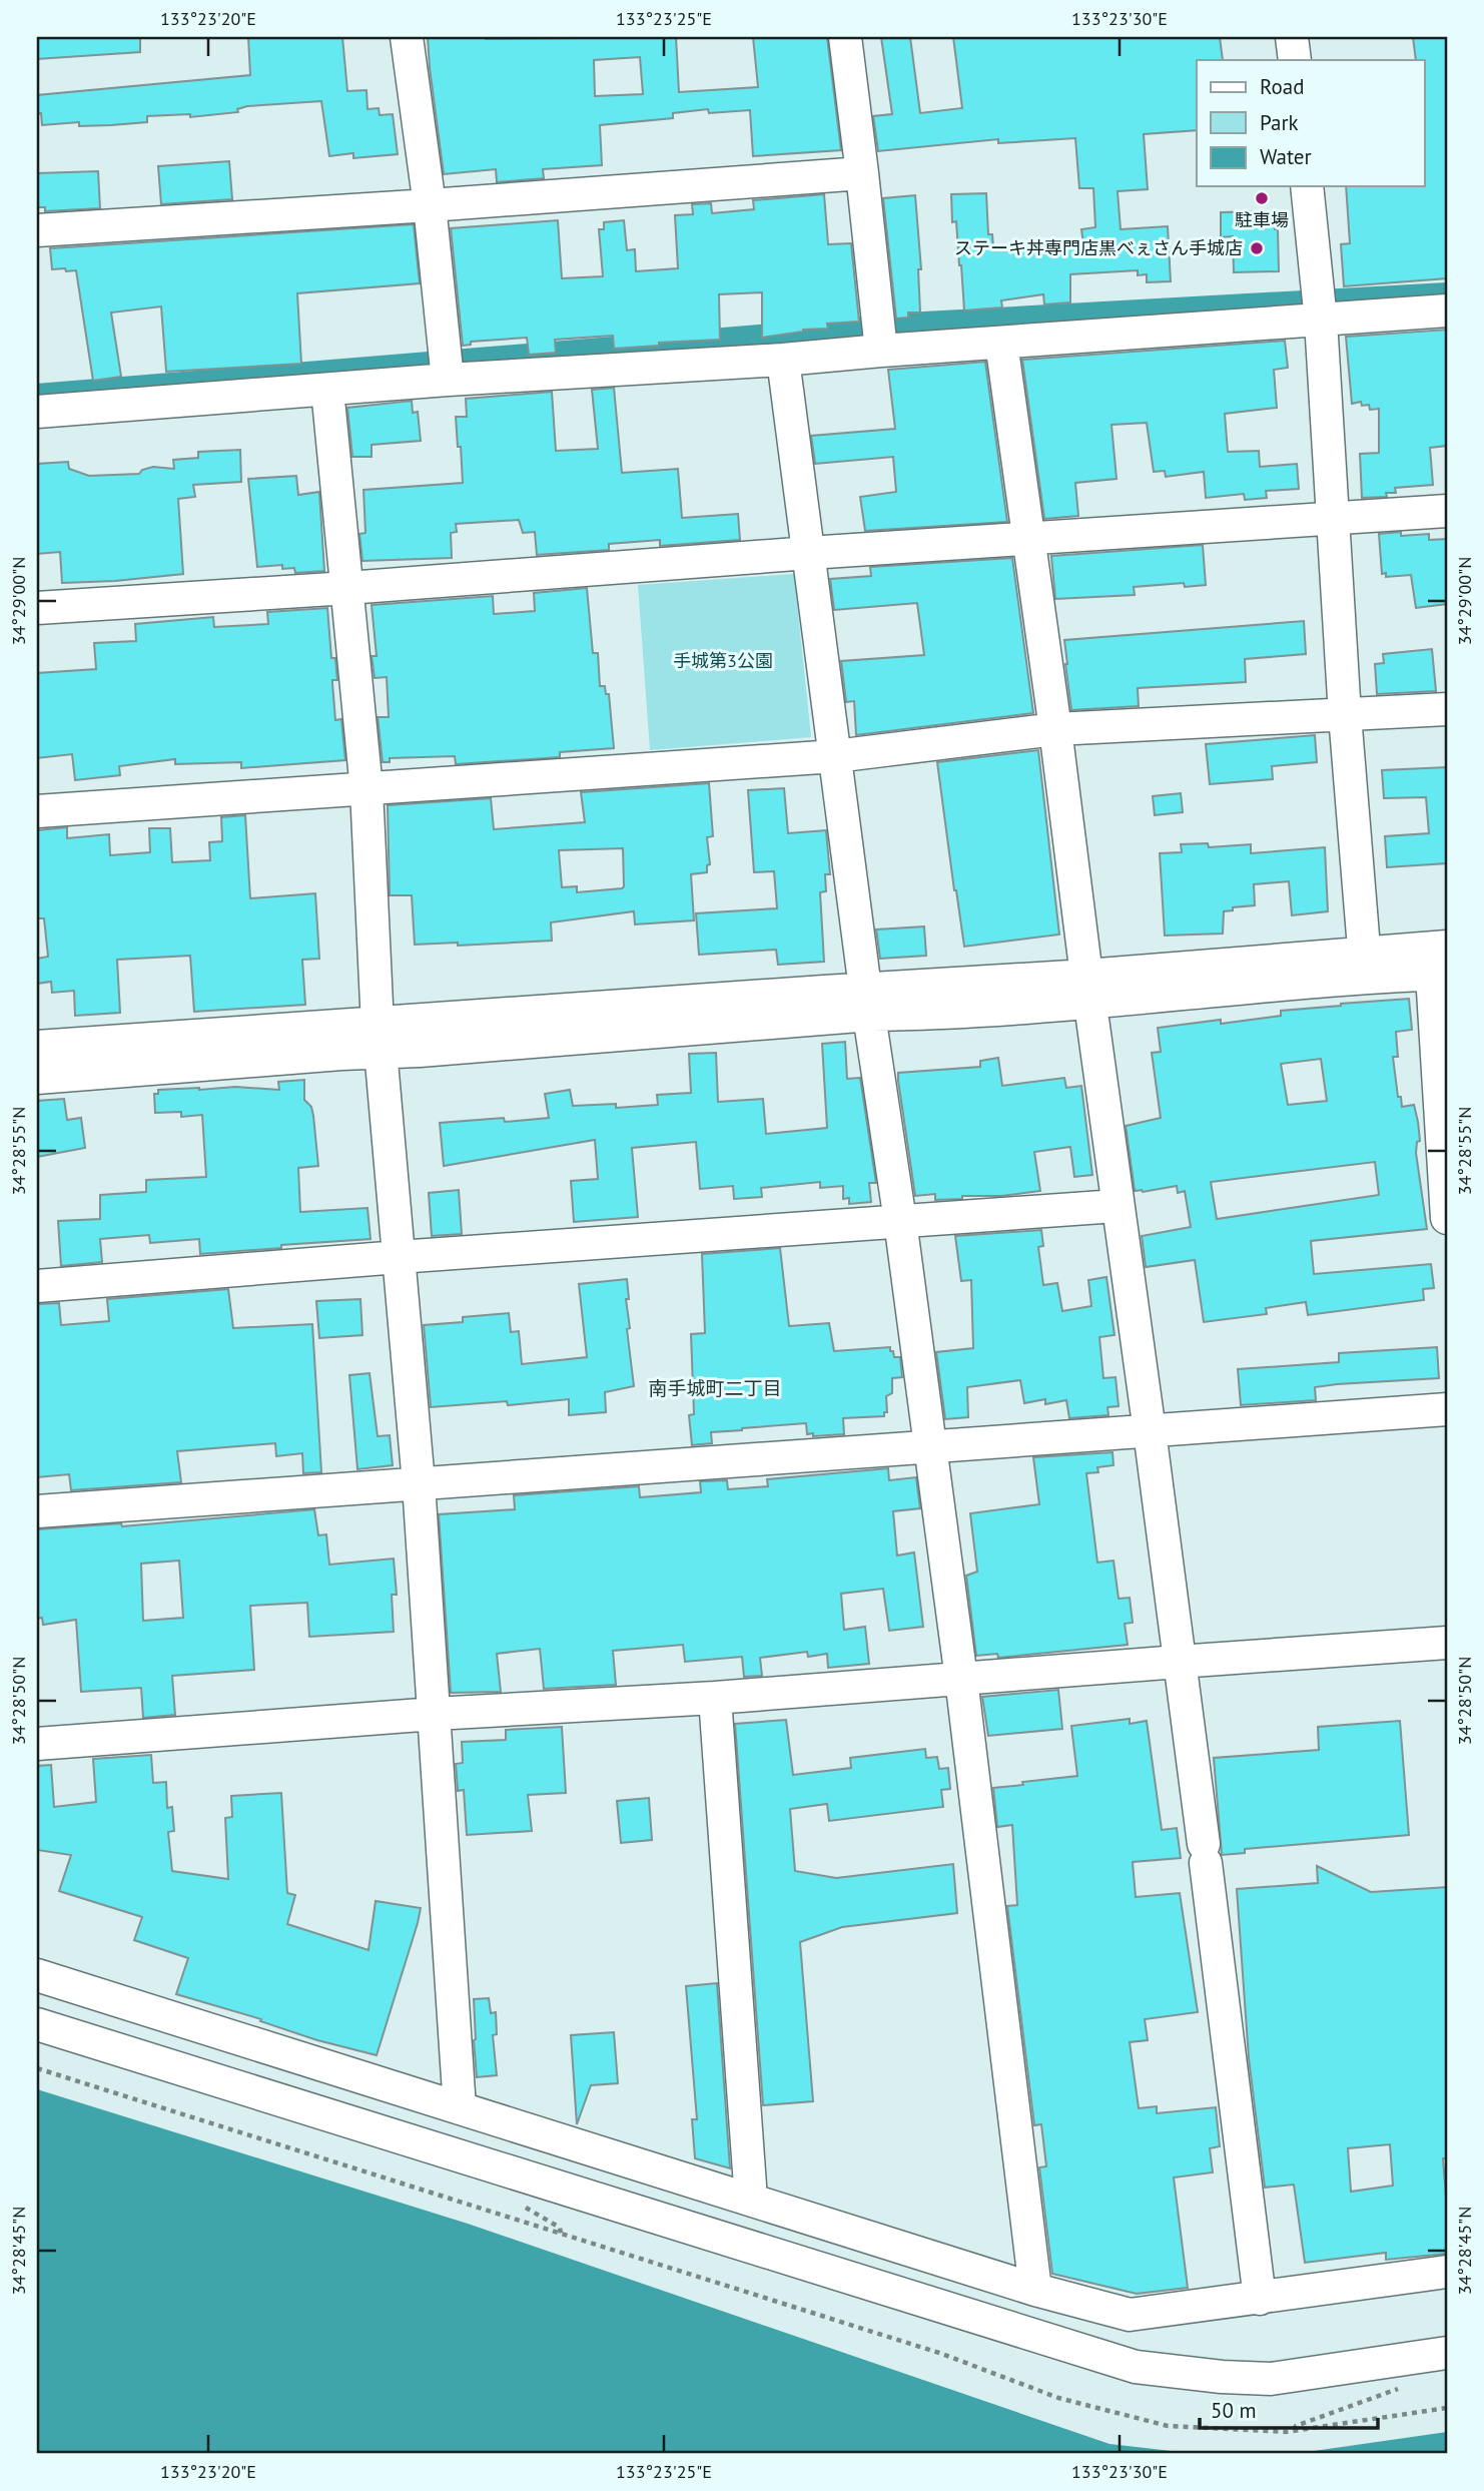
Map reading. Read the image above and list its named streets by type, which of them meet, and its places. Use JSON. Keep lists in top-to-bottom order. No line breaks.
{"districts":["南手城町二丁目"],"parks":["手城第3公園"],"places":["駐車場","ステーキ丼専門店黒べぇさん手城店"],"legend":["Road","Park","Water"],"scale_bar":"50 m","coordinates":["133°23'20\"E","133°23'25\"E","133°23'30\"E","34°29'00\"N","34°28'55\"N","34°28'50\"N","34°28'45\"N"]}
